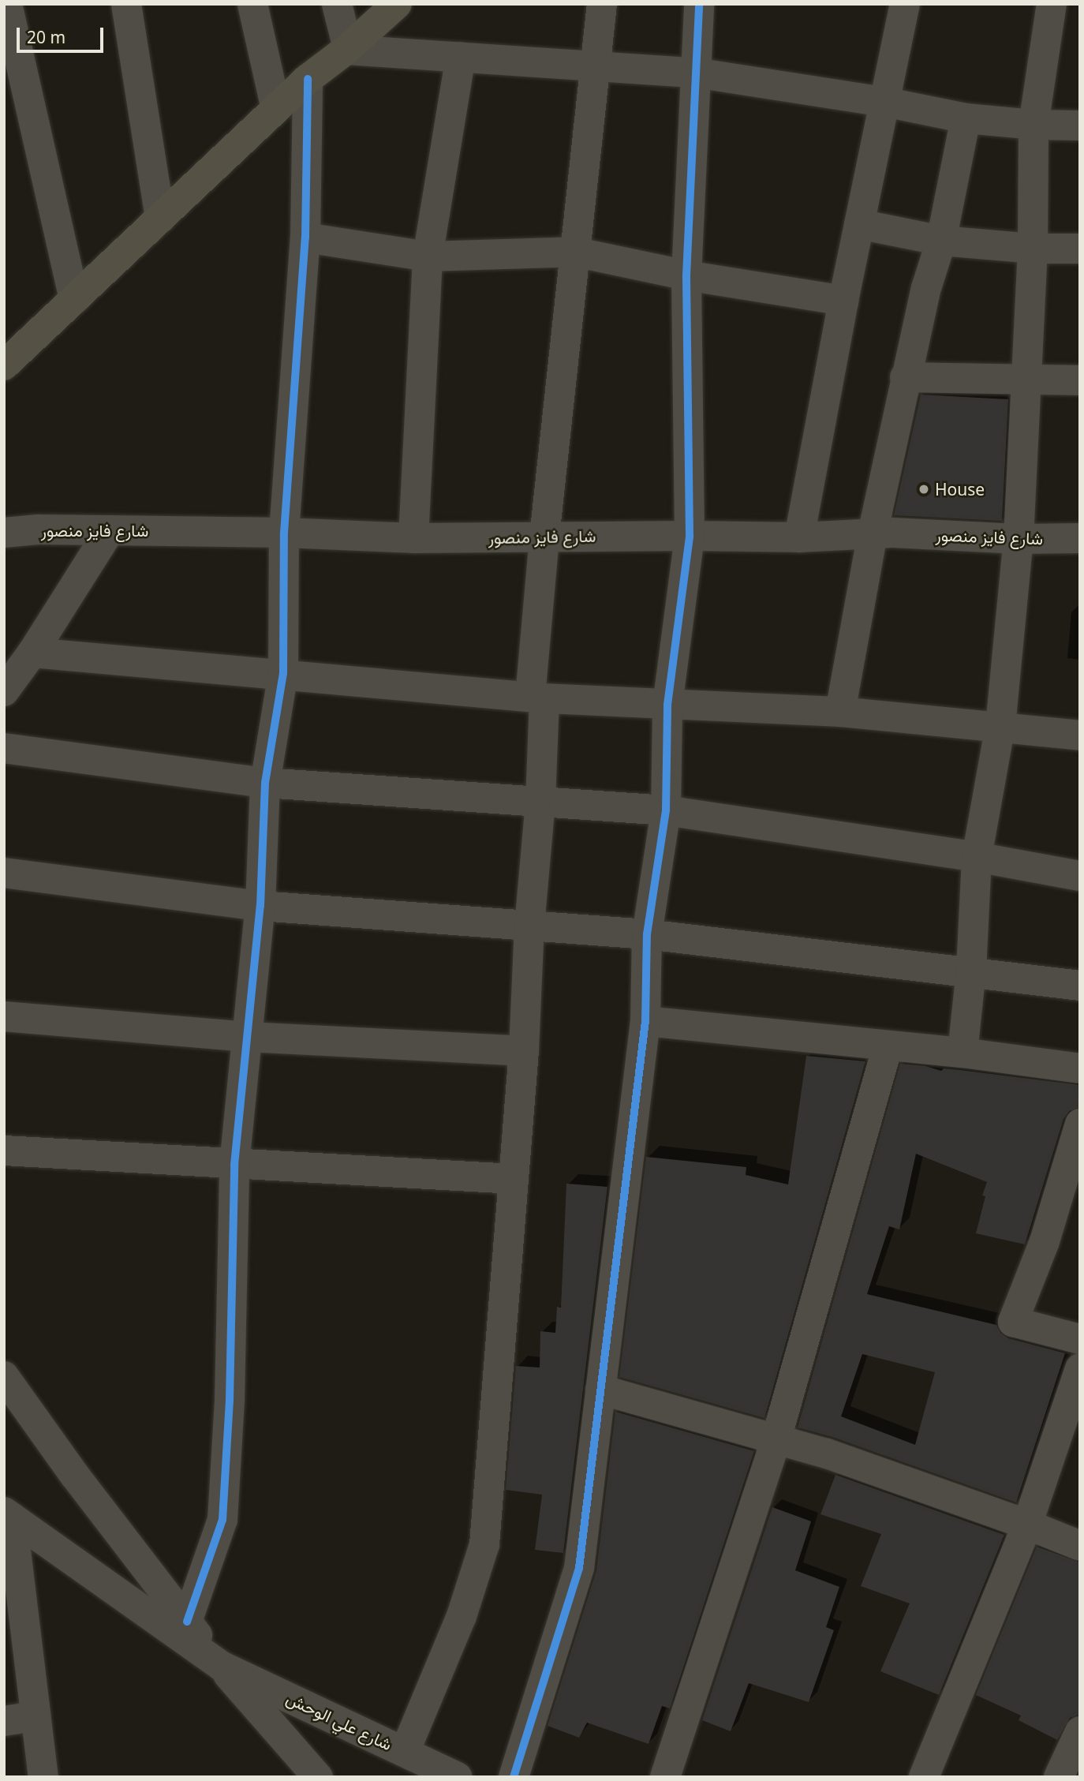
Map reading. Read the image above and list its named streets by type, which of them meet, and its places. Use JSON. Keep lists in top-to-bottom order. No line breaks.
{"streets":{"street":["شارع فايز منصور","شارع علي الوحش"]},"places":["House"],"scale_bar":"20 m"}
